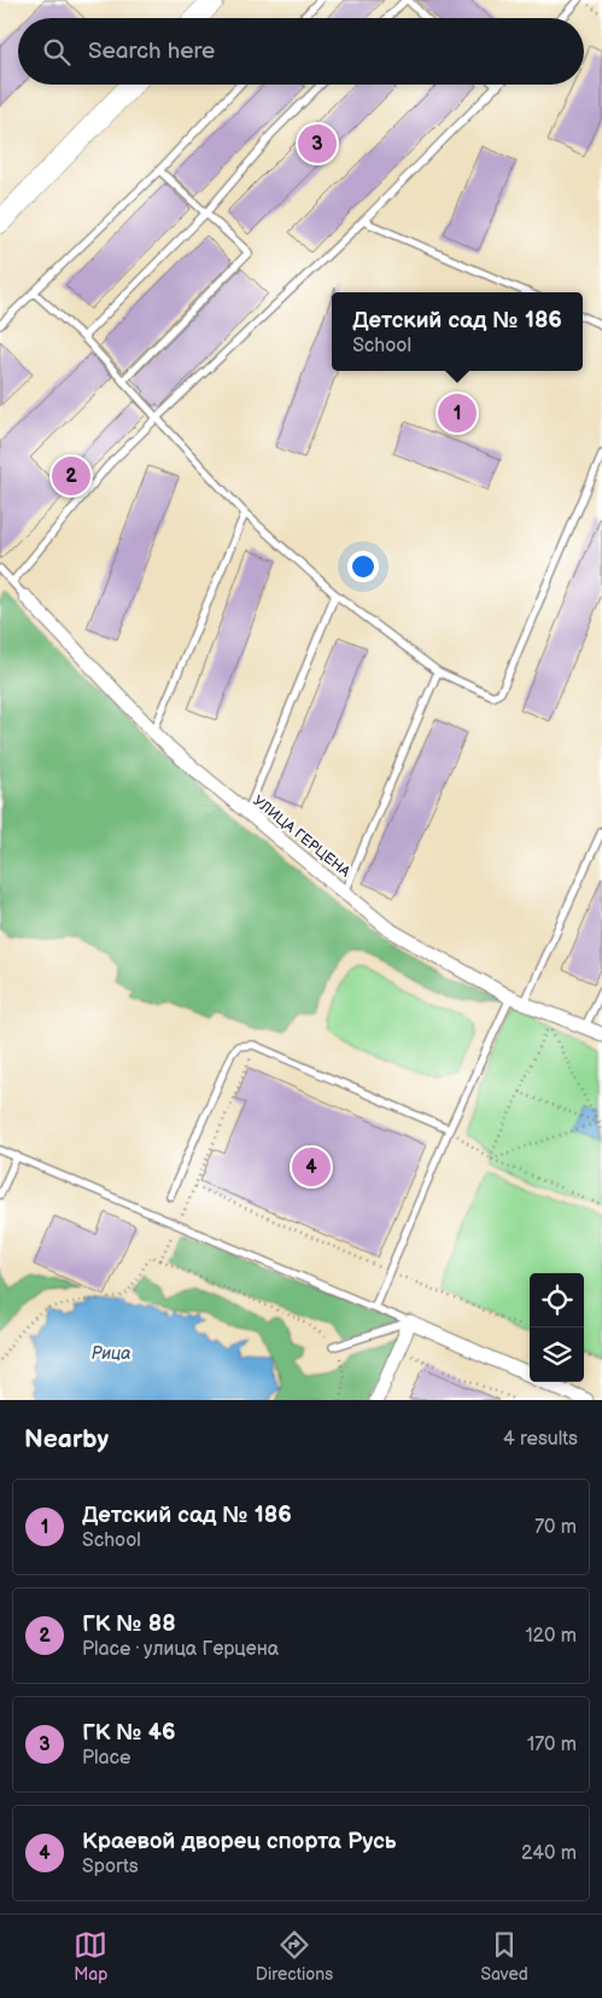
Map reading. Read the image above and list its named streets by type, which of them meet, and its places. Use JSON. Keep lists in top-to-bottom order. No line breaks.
{"streets":{"street":["УЛИЦА ГЕРЦЕНА"]},"water":["Рица"],"page":{"search":"Search here","pins":["3","1","2","4"],"popup":["Детский сад № 186","School"],"heading":["Nearby","4 results"],"list":[{"mark":"1","name":"Детский сад № 186","note":"School","value":"70 m"},{"mark":"2","name":"ГК № 88","note":"Place · улица Герцена","value":"120 m"},{"mark":"3","name":"ГК № 46","note":"Place","value":"170 m"},{"mark":"4","name":"Краевой дворец спорта Русь","note":"Sports","value":"240 m"}],"nav":["Map","Directions","Saved"]}}
